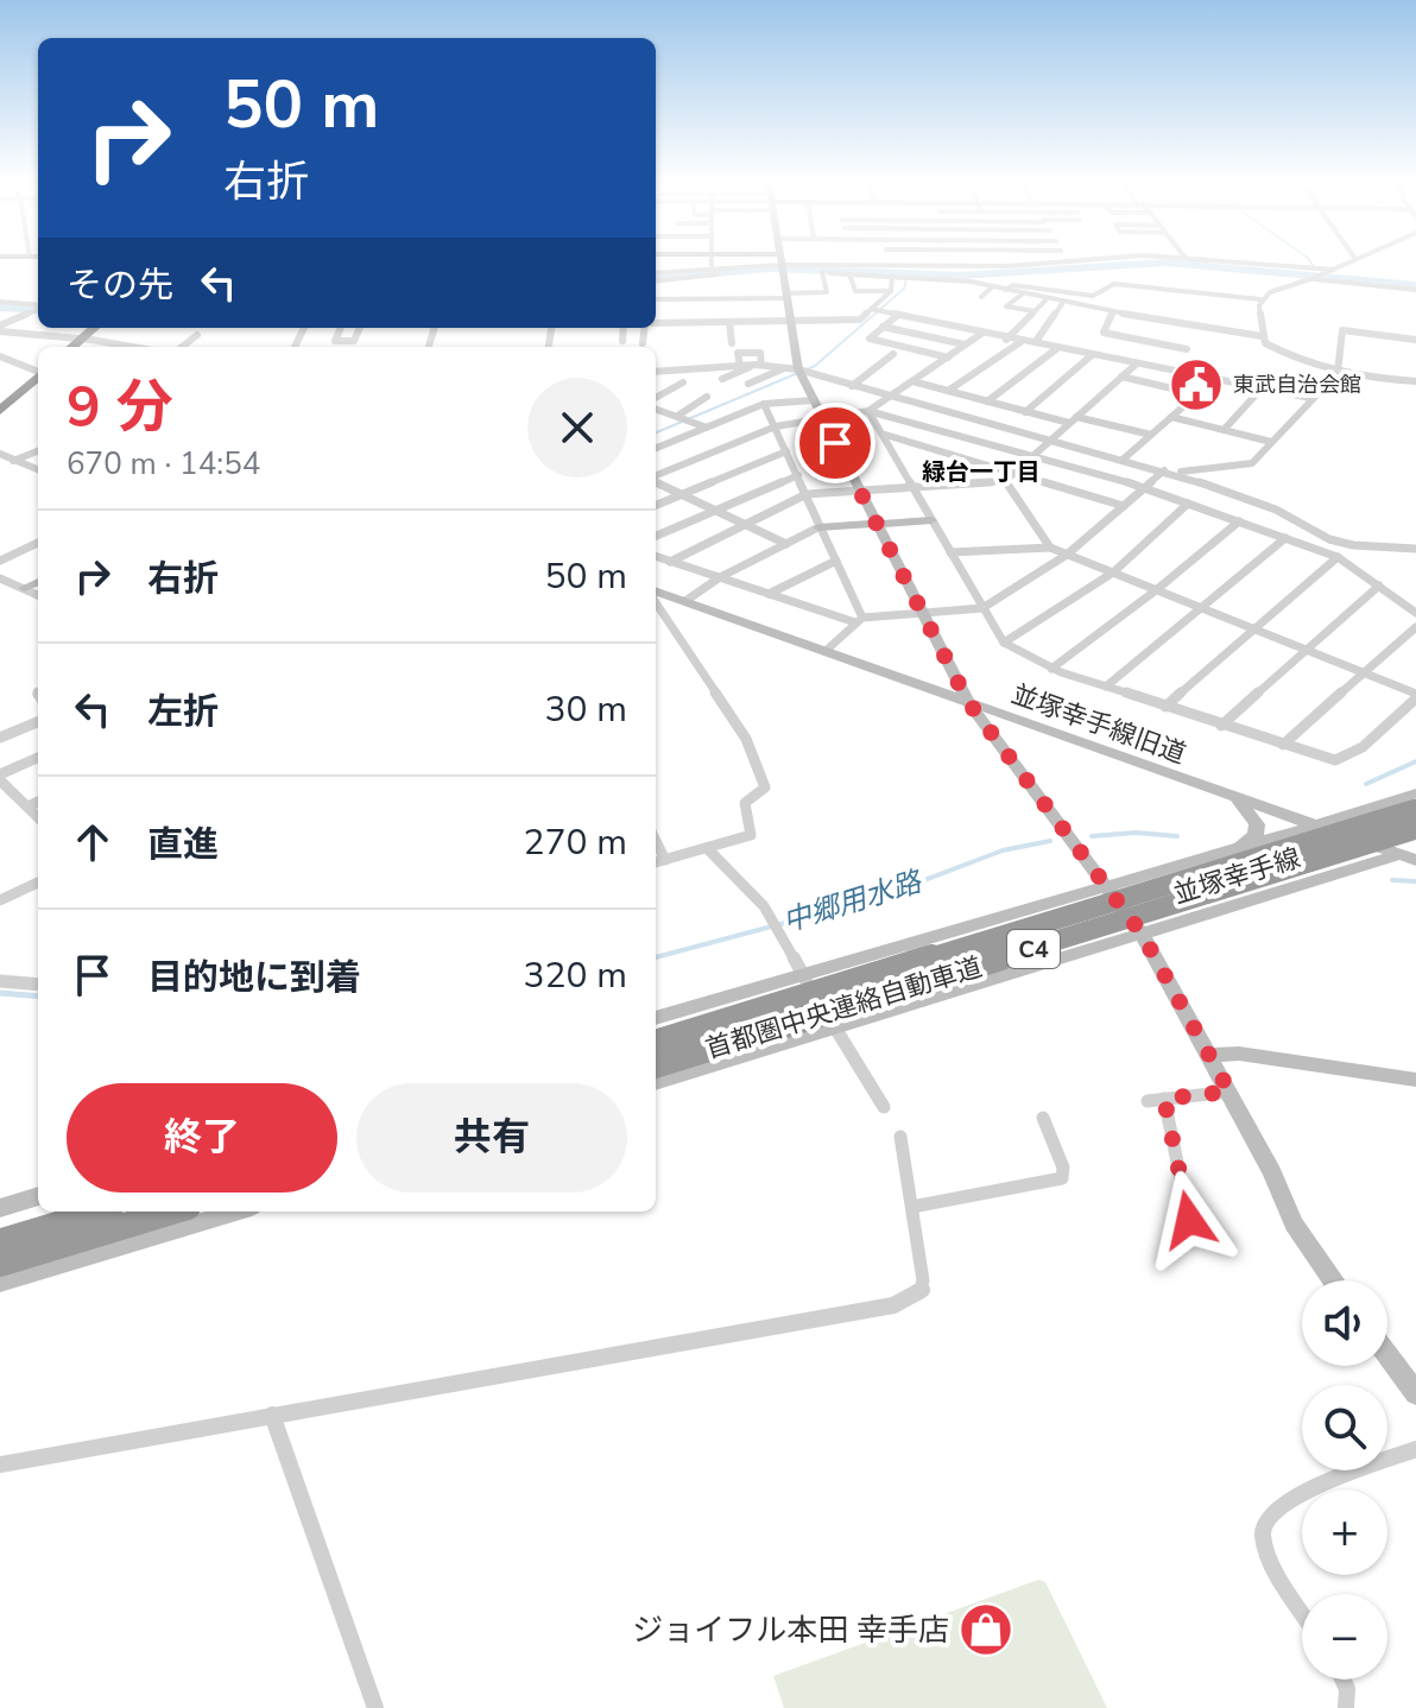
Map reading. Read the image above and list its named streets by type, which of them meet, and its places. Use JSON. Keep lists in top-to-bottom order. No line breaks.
{"streets":{"highway":["C4","首都圏中央連絡自動車道"],"street":["並塚幸手線旧道","並塚幸手線"]},"crossings":[["並塚幸手線旧道","並塚幸手線"]],"districts":["緑台一丁目"],"water":["中郷用水路"],"places":{"public building":["東武自治会館"],"shop":["ジョイフル本田 幸手店"]},"page":{"turn":["50 m","右折"],"then":"その先","heading":["9 分","670 m · 14:54"],"list":[{"name":"右折","value":"50 m"},{"name":"左折","value":"30 m"},{"name":"直進","value":"270 m"},{"name":"目的地に到着","value":"320 m"}],"buttons":["終了","共有"],"map_buttons":["+","−"]}}
